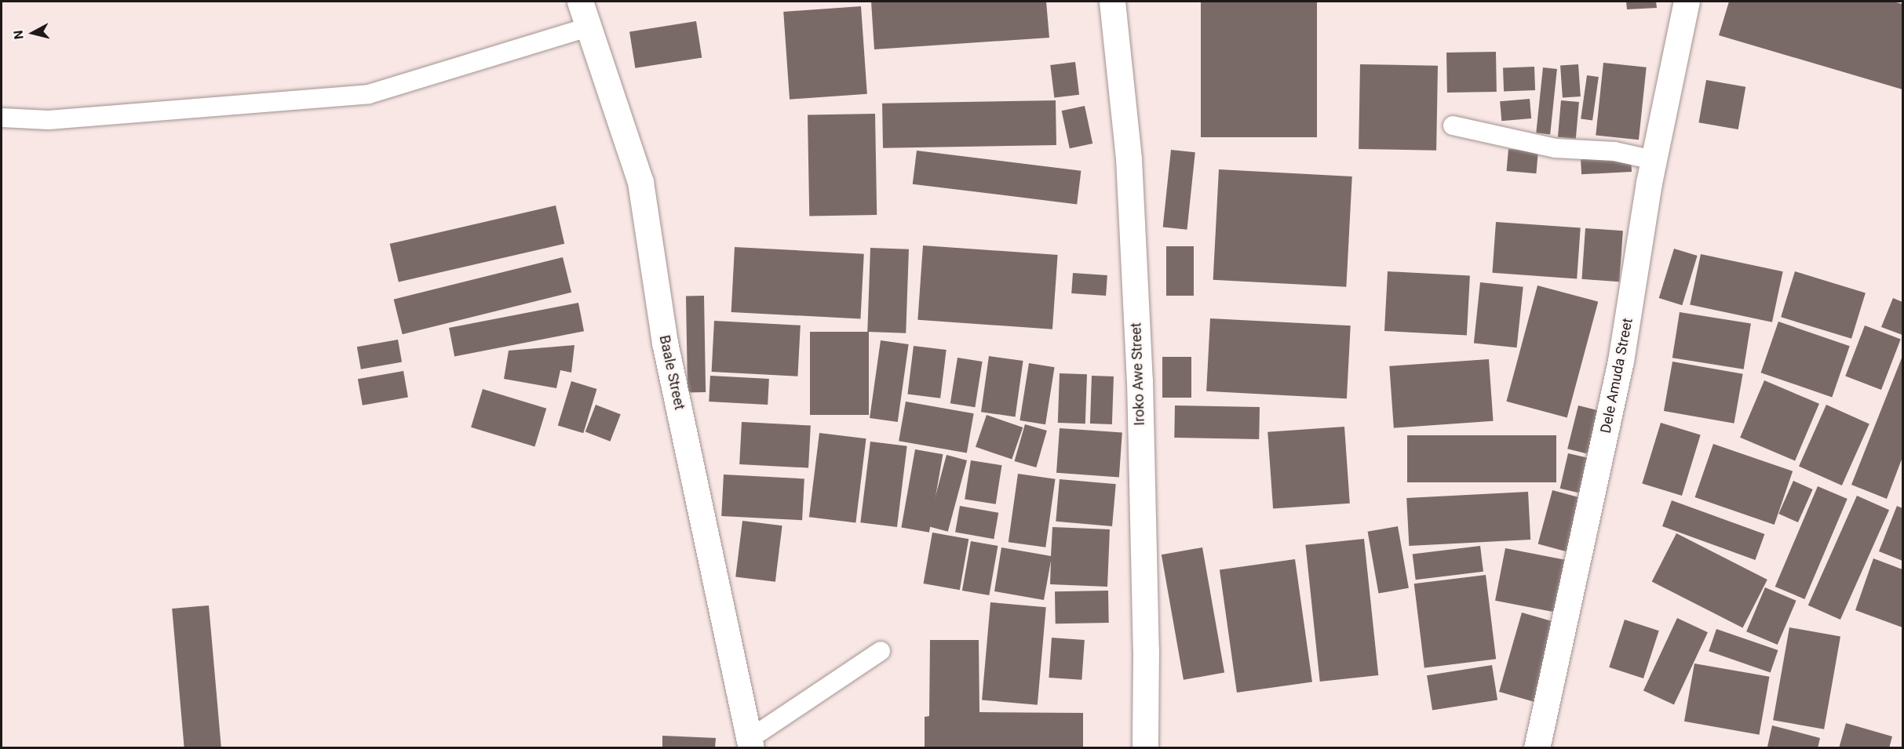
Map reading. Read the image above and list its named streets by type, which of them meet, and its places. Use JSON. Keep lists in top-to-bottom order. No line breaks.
{"streets":{"street":["Baale Street","Iroko Awe Street","Dele Amuda Street"]},"north":"left"}
